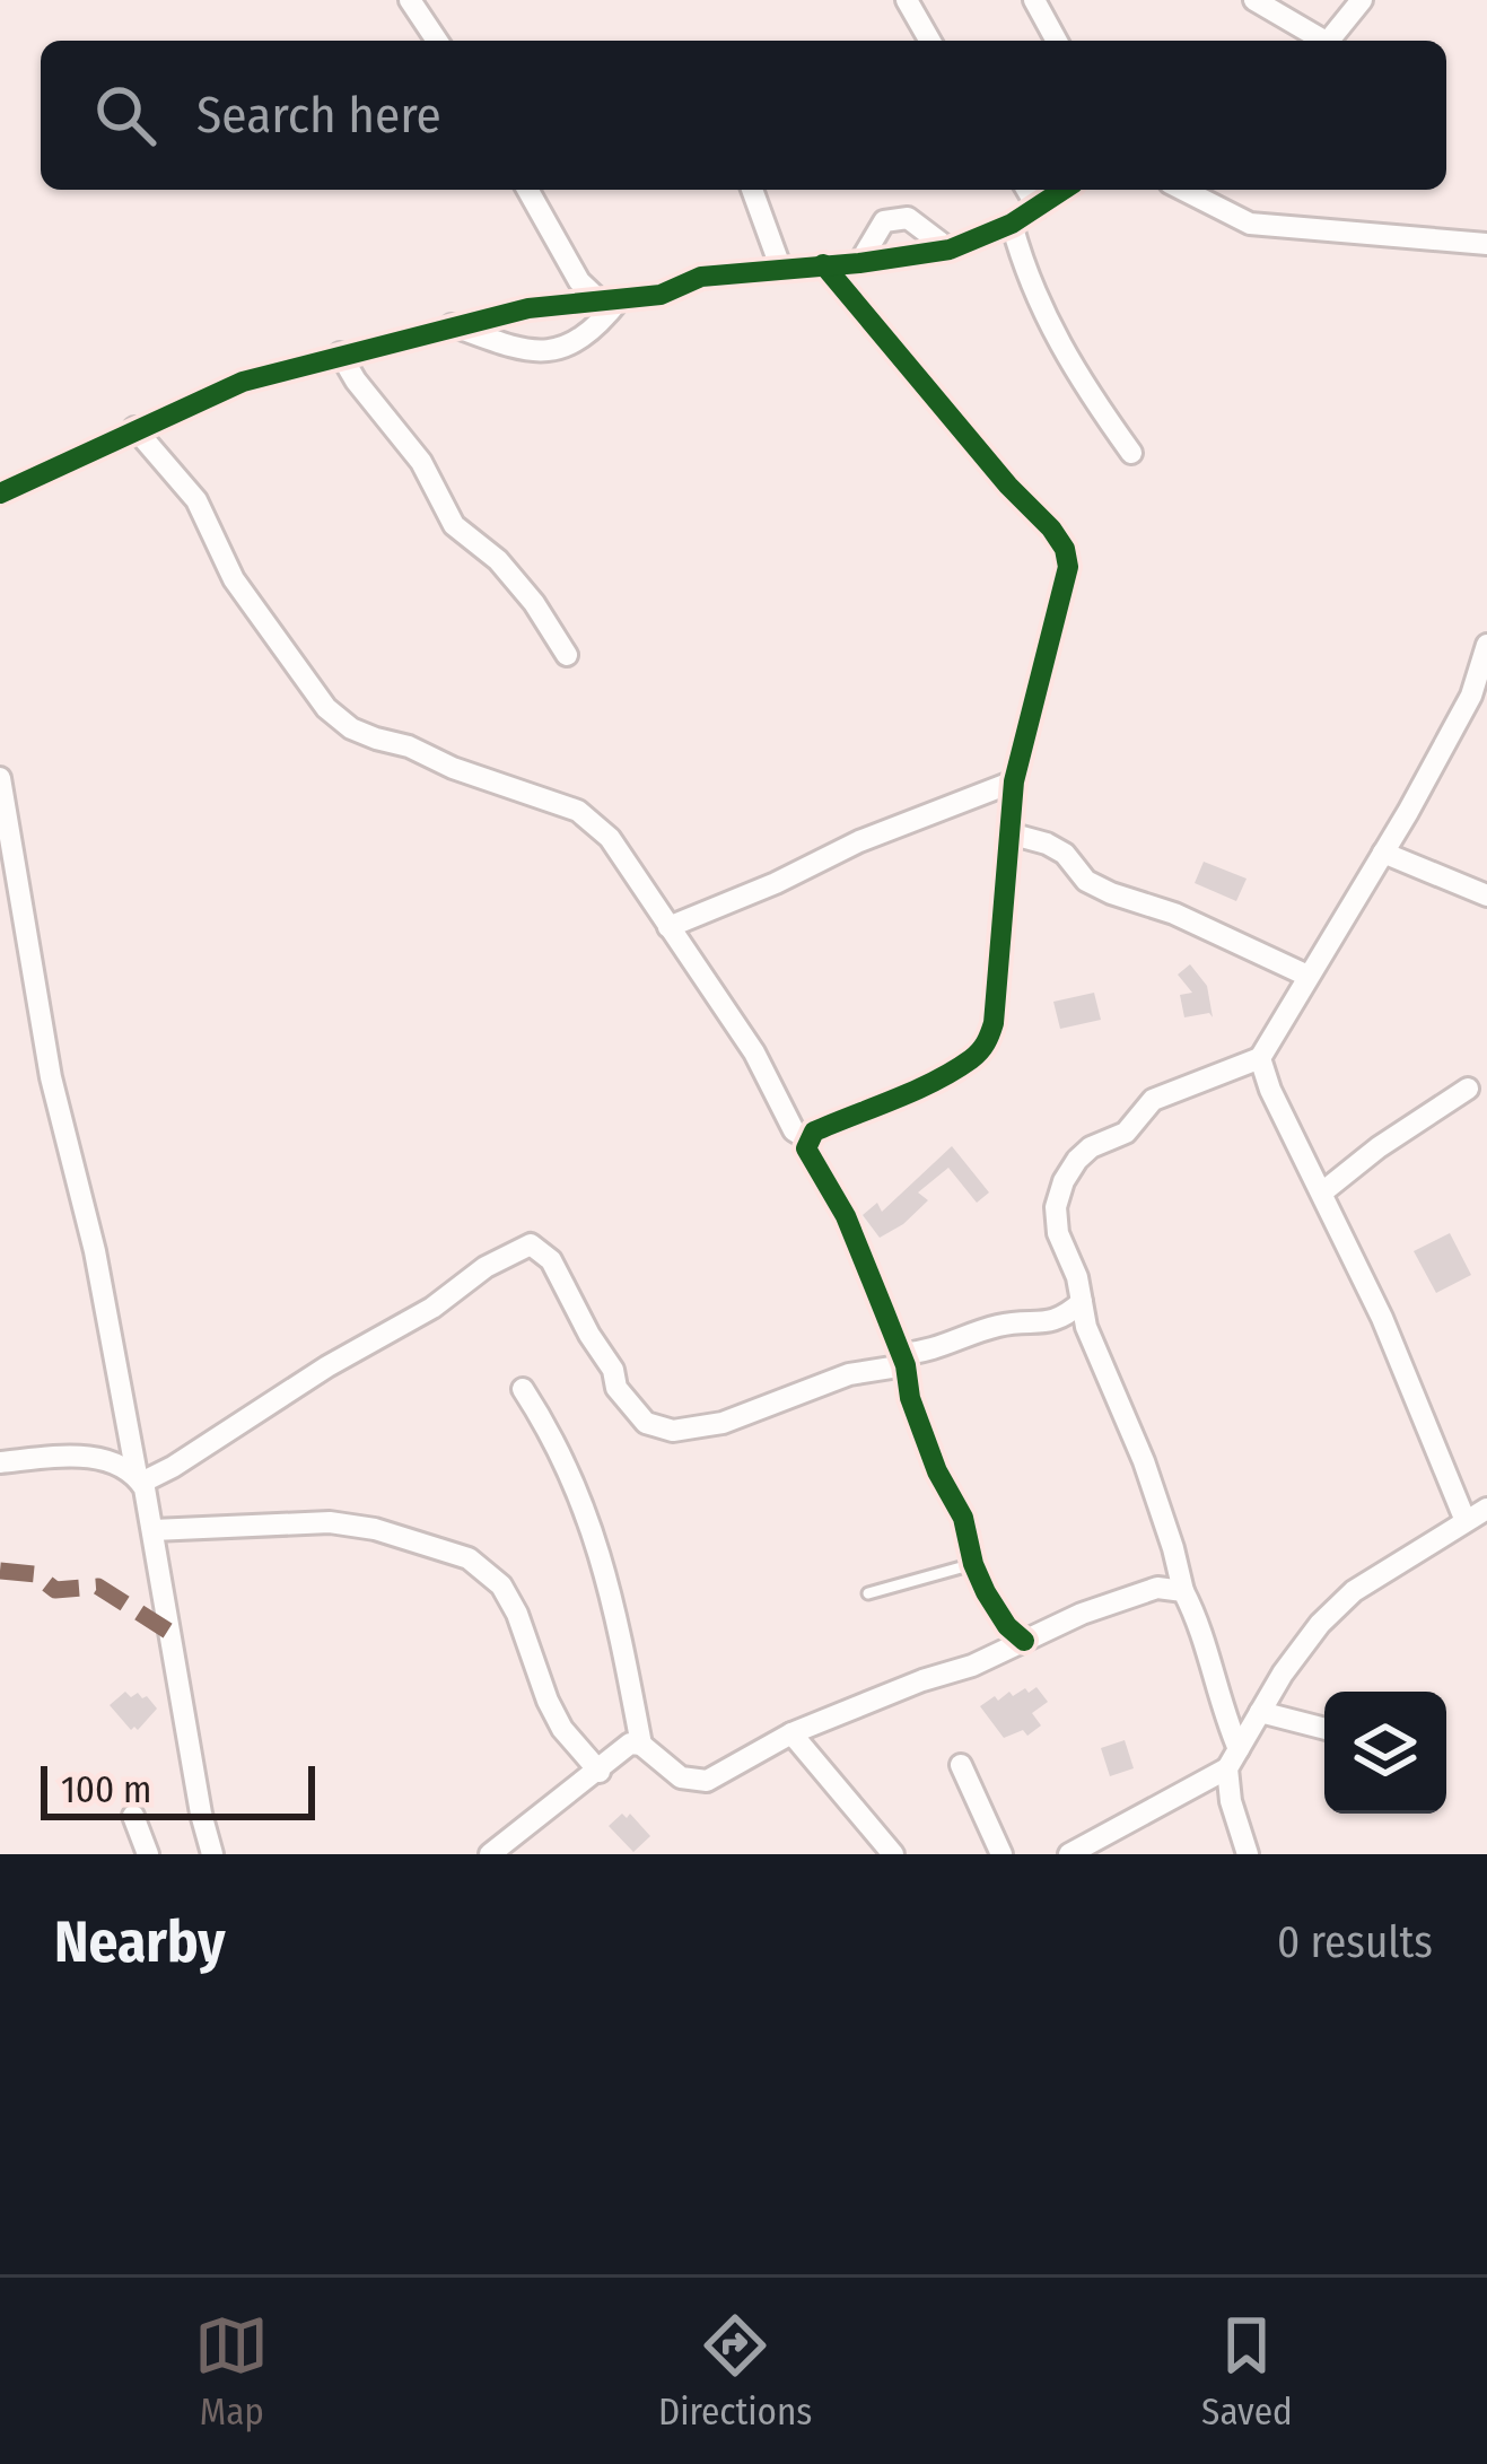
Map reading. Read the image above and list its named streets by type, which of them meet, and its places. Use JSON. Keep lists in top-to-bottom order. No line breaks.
{"scale_bar":"100 m","page":{"search":"Search here","scale":"100 m","heading":["Nearby","0 results"],"nav":["Map","Directions","Saved"]}}
